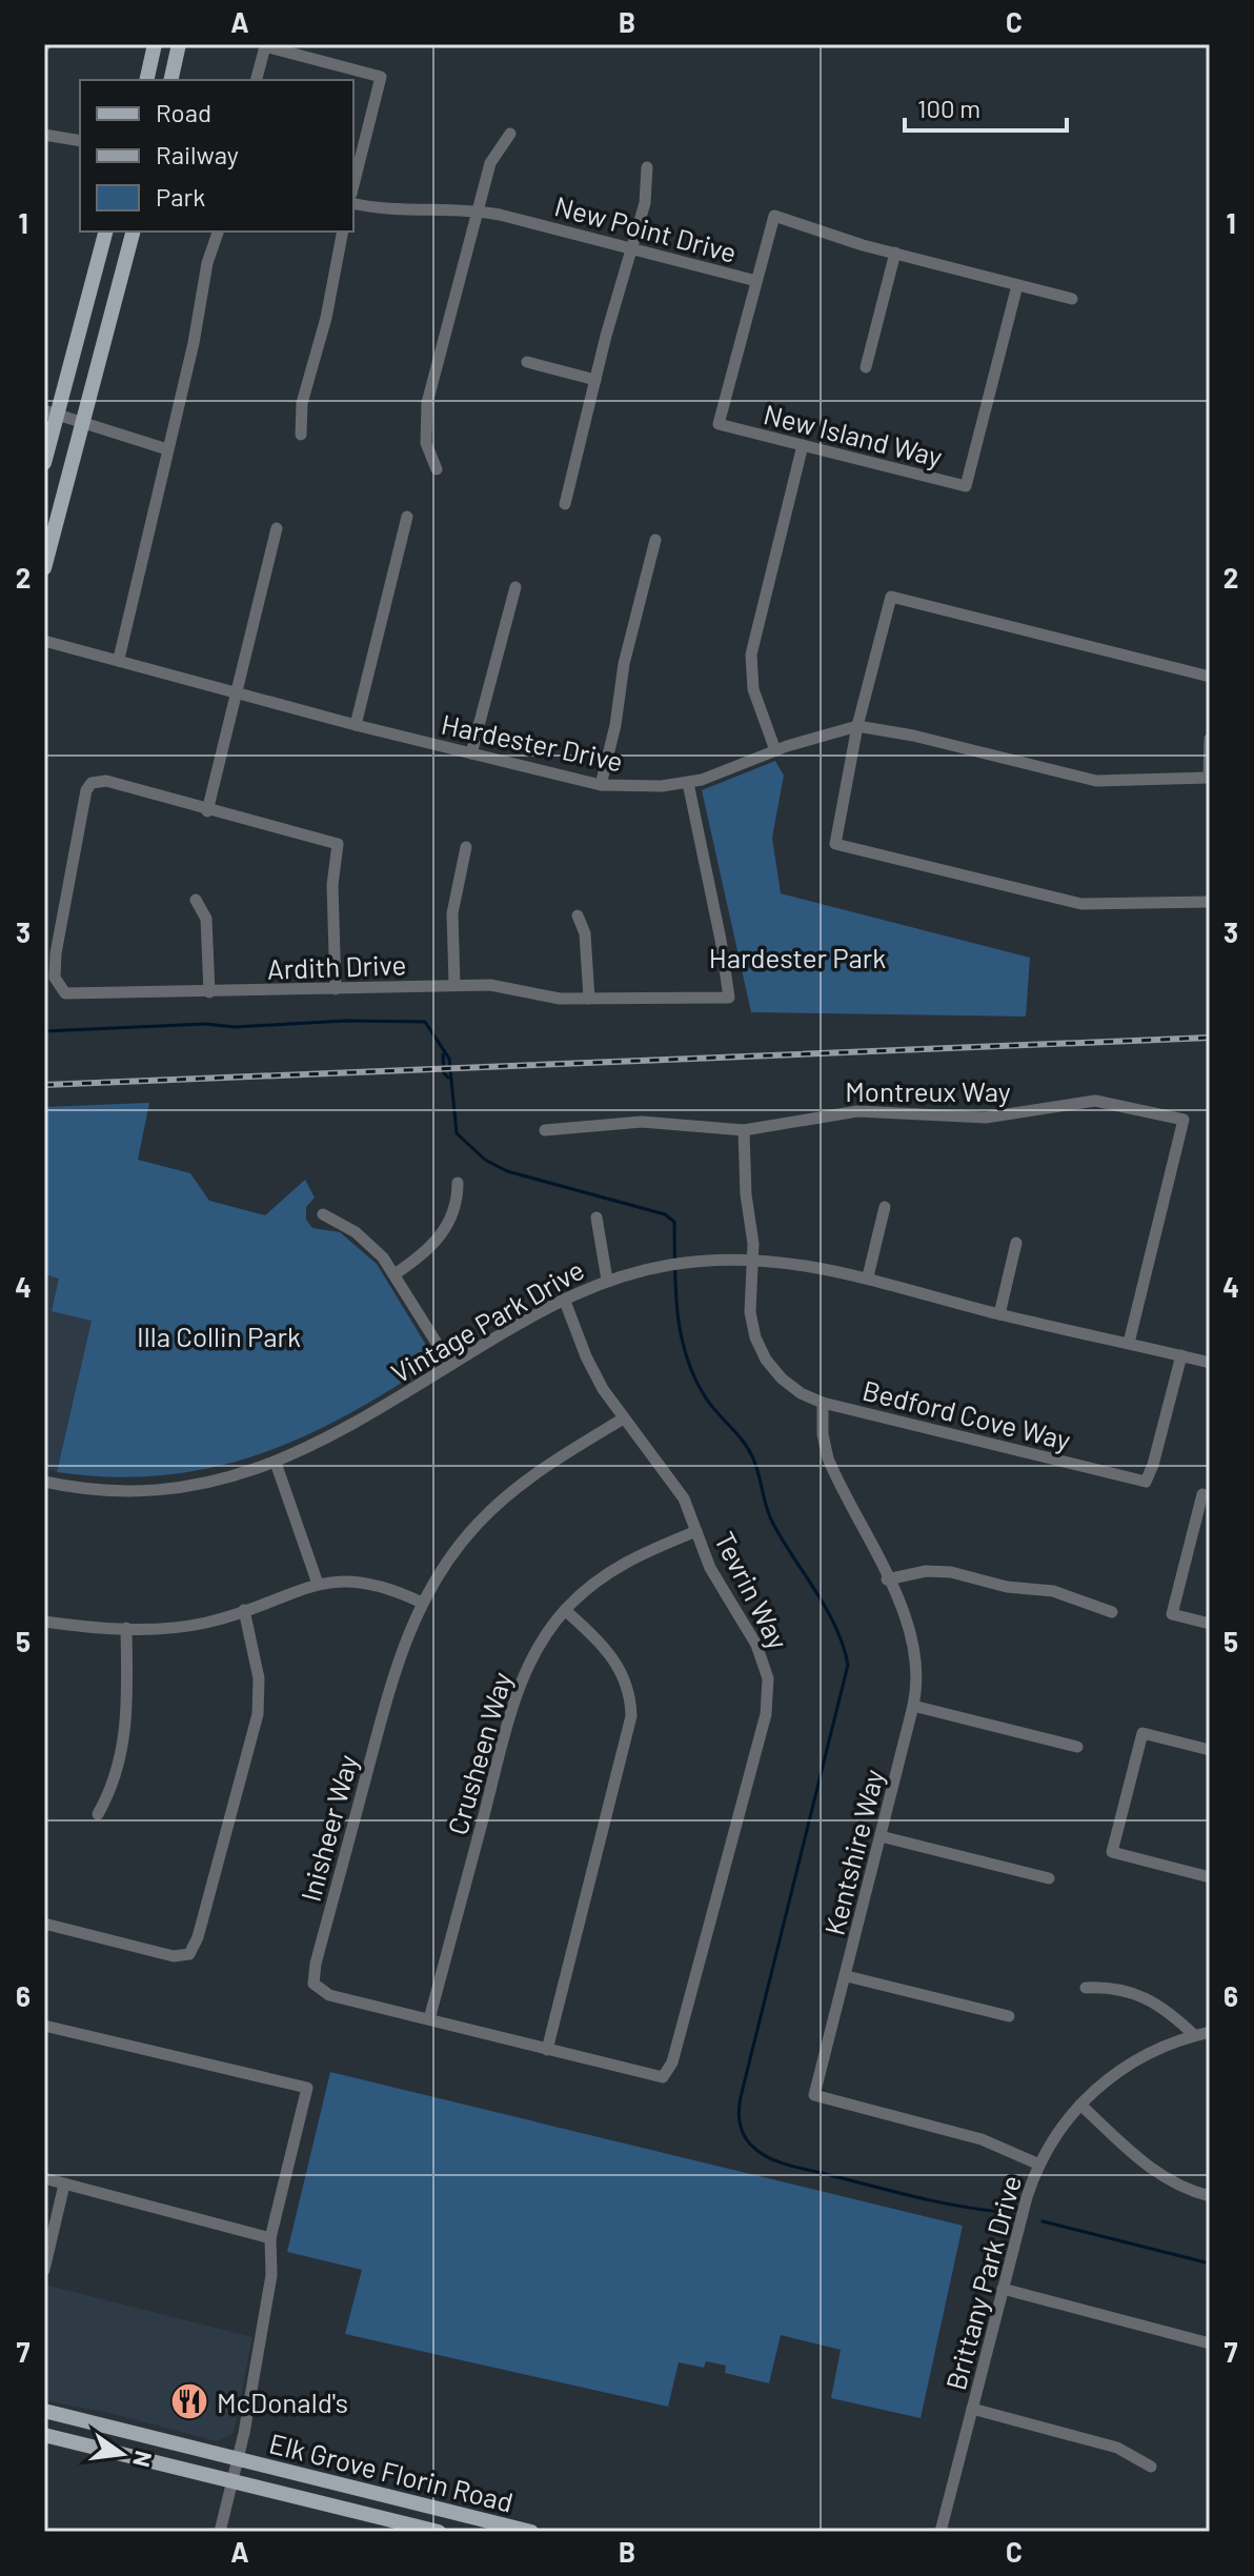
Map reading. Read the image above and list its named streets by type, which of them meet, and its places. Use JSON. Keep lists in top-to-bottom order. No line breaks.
{"streets":{"main road":["Elk Grove Florin Road"],"street":["New Point Drive","New Island Way","Hardester Drive","Ardith Drive","Montreux Way","Vintage Park Drive","Bedford Cove Way","Tevrin Way","Crusheen Way","Inisheer Way","Kentshire Way","Brittany Park Drive"]},"crossings":[["New Point Drive","New Island Way"],["Hardester Drive","Ardith Drive"],["Montreux Way","Vintage Park Drive"],["Montreux Way","Bedford Cove Way"],["Vintage Park Drive","Bedford Cove Way"],["Vintage Park Drive","Tevrin Way"],["Bedford Cove Way","Kentshire Way"],["Tevrin Way","Crusheen Way"],["Tevrin Way","Inisheer Way"],["Crusheen Way","Inisheer Way"],["Kentshire Way","Brittany Park Drive"]],"parks":["Hardester Park","Illa Collin Park"],"places":{"restaurant":["McDonald's"]},"legend":["Road","Railway","Park"],"scale_bar":"100 m","north":"right","grid":{"columns":["A","B","C"],"rows":["1","2","3","4","5","6","7"]}}
